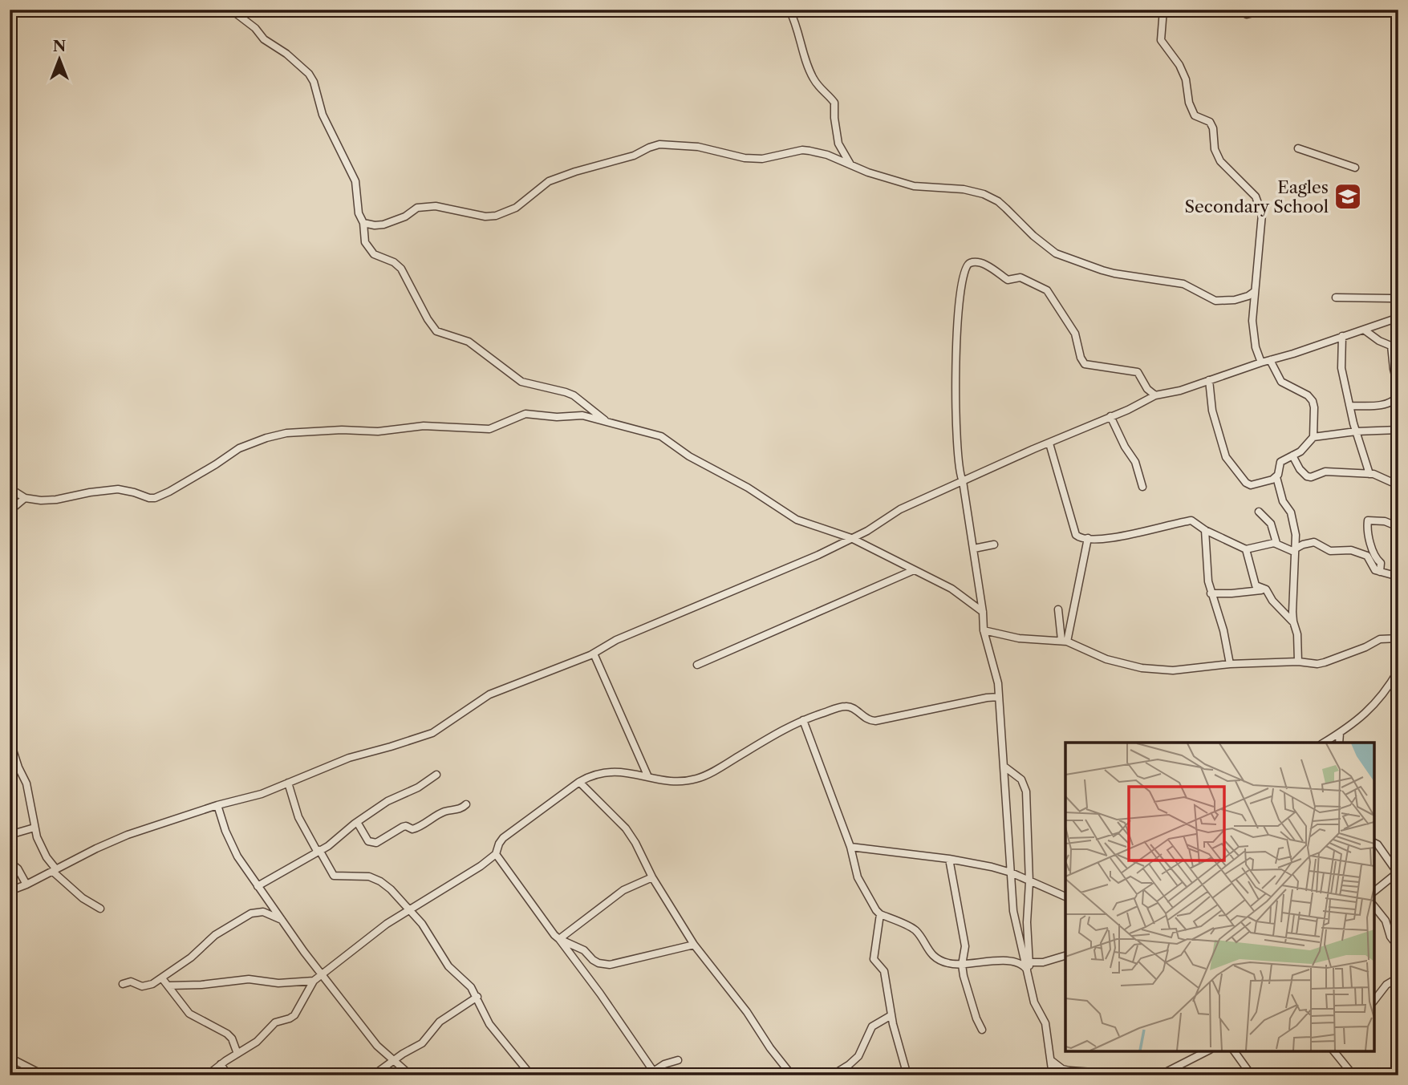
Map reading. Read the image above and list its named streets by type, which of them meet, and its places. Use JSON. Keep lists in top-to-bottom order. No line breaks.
{"places":{"school or university":["Eagles Secondary School"]},"north":"top"}
